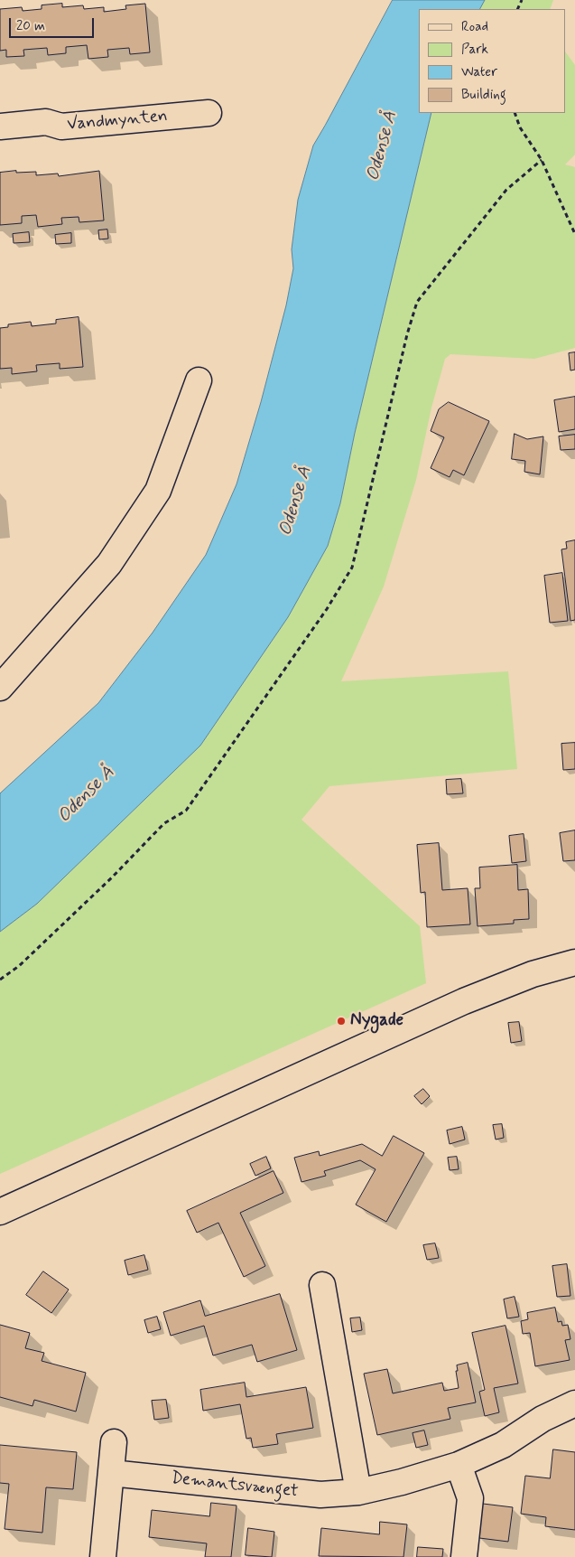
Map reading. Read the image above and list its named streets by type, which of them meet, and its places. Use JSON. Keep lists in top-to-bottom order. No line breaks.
{"streets":{"street":["Vandmynten","Demantsvænget"]},"water":["Odense Å"],"places":["Nygade"],"legend":["Road","Park","Water","Building"],"scale_bar":"20 m"}
